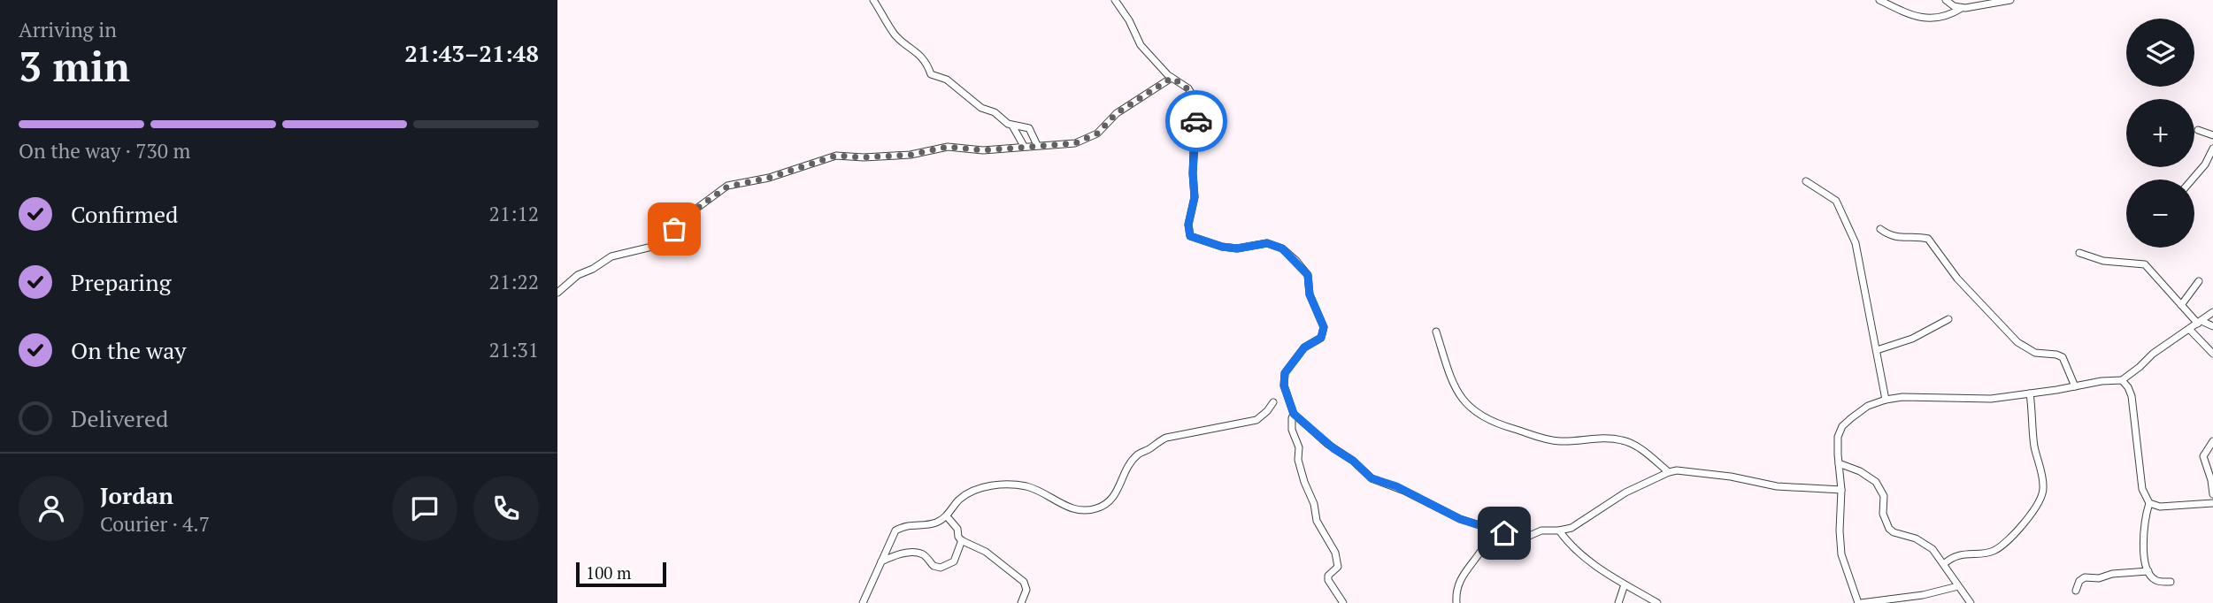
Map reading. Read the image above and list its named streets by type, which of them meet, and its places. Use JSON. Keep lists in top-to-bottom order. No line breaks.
{"scale_bar":"100 m","page":{"heading":["3 min","Arriving in","21:43–21:48"],"panel":["Jordan","Courier · 4.7"],"map_buttons":["+","−"],"bar":"On the way · 730 m","list":[["Confirmed","21:12"],["Preparing","21:22"],["On the way","21:31"],"Delivered"],"scale":"100 m"}}
